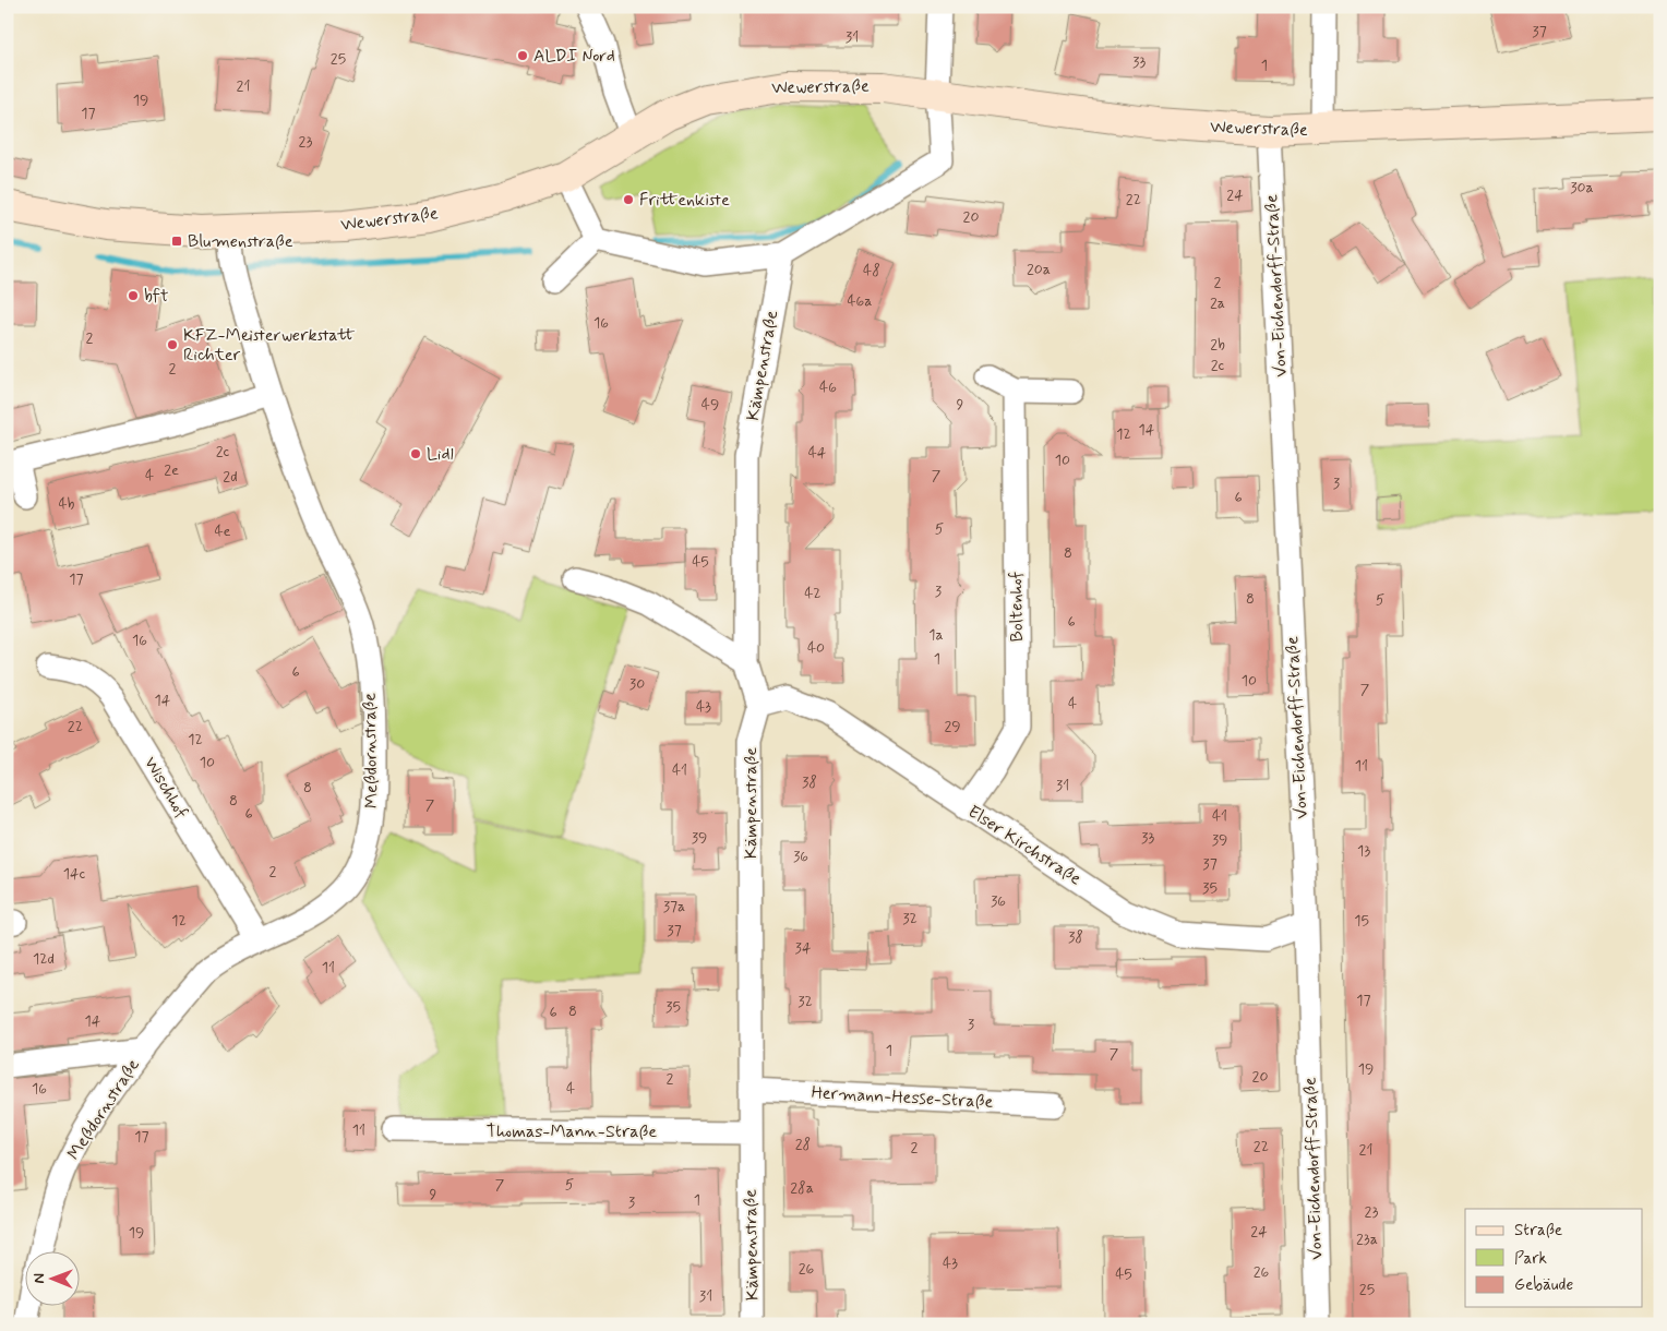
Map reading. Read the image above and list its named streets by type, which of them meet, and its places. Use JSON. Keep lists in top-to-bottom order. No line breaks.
{"streets":{"main road":["Wewerstraße"],"street":["Von-Eichendorff-Straße","Kämpenstraße","Boltenhof","Meßdornstraße","Wischhof","Elser Kirchstraße","Hermann-Hesse-Straße","Thomas-Mann-Straße"]},"crossings":[["Wewerstraße","Von-Eichendorff-Straße"],["Wewerstraße","Meßdornstraße"],["Von-Eichendorff-Straße","Elser Kirchstraße"],["Kämpenstraße","Elser Kirchstraße"],["Kämpenstraße","Hermann-Hesse-Straße"],["Kämpenstraße","Thomas-Mann-Straße"],["Boltenhof","Elser Kirchstraße"],["Meßdornstraße","Wischhof"]],"places":{"other":["ALDI Nord","Frittenkiste","bft","KFZ-Meisterwerkstatt Richter","Lidl"],"transit":["Blumenstraße"]},"house_numbers":["37","31","25","33","1","21","19","17","23","30a","24","22","20","20a","48","2","46a","2a","16","2","2b","2c","2","46","49","9","14","12","2c","44","10","2e","4","7","2d","3","6","4b","5","4e","8","45","17","3","42","8","5","6","1a","16","40","1","6","10","30","7","14","4","43","22","29","12","10","11","41","38","31","8","8","7","6","41","39","33","39","13","36","37","2","14c","35","36","37a","32","12","15","37","38","34","12d","11","17","32","35","8","6","14","3","1","7","19","20","2","16","4","11","17","28","22","2","21","7","5","28a","9","1","3","23","24","19","23a","43","26","26","45","25","31"],"legend":["Straße","Park","Gebäude"],"north":"left"}
